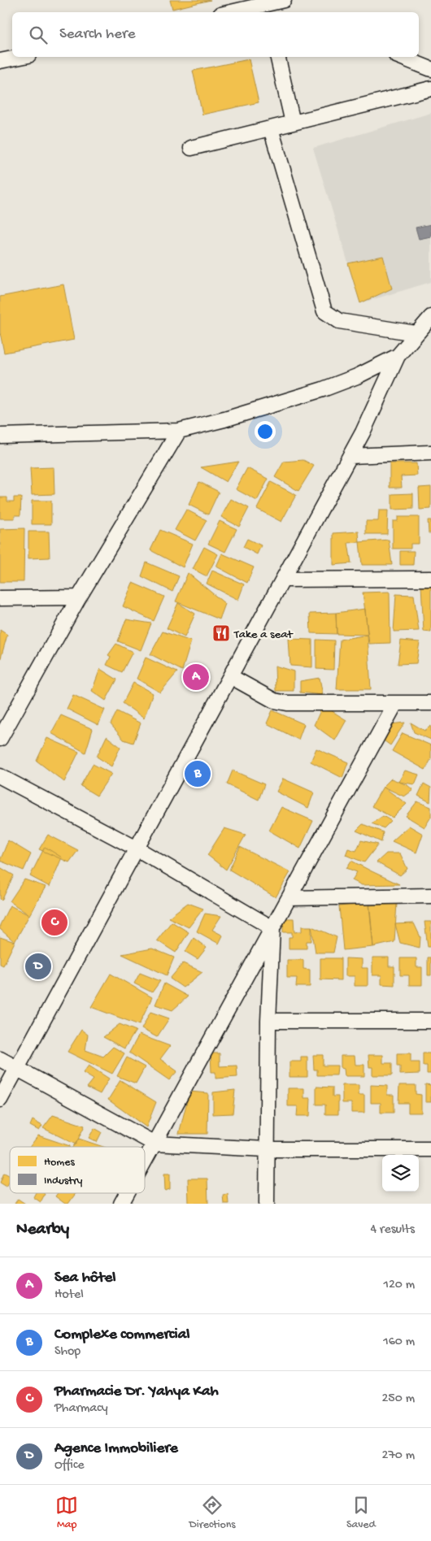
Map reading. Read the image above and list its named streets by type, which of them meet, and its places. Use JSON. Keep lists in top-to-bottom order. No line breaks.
{"places":{"restaurant":["Take a seat"]},"legend":["Homes","Industry"],"page":{"search":"Search here","pins":["A","B","C","D"],"heading":["Nearby","4 results"],"list":[{"mark":"A","name":"Sea hôtel","note":"Hotel","value":"120 m"},{"mark":"B","name":"Complexe commercial","note":"Shop","value":"160 m"},{"mark":"C","name":"Pharmacie Dr. Yahya Kah","note":"Pharmacy","value":"250 m"},{"mark":"D","name":"Agence Immobiliere","note":"Office","value":"270 m"}],"nav":["Map","Directions","Saved"]}}
